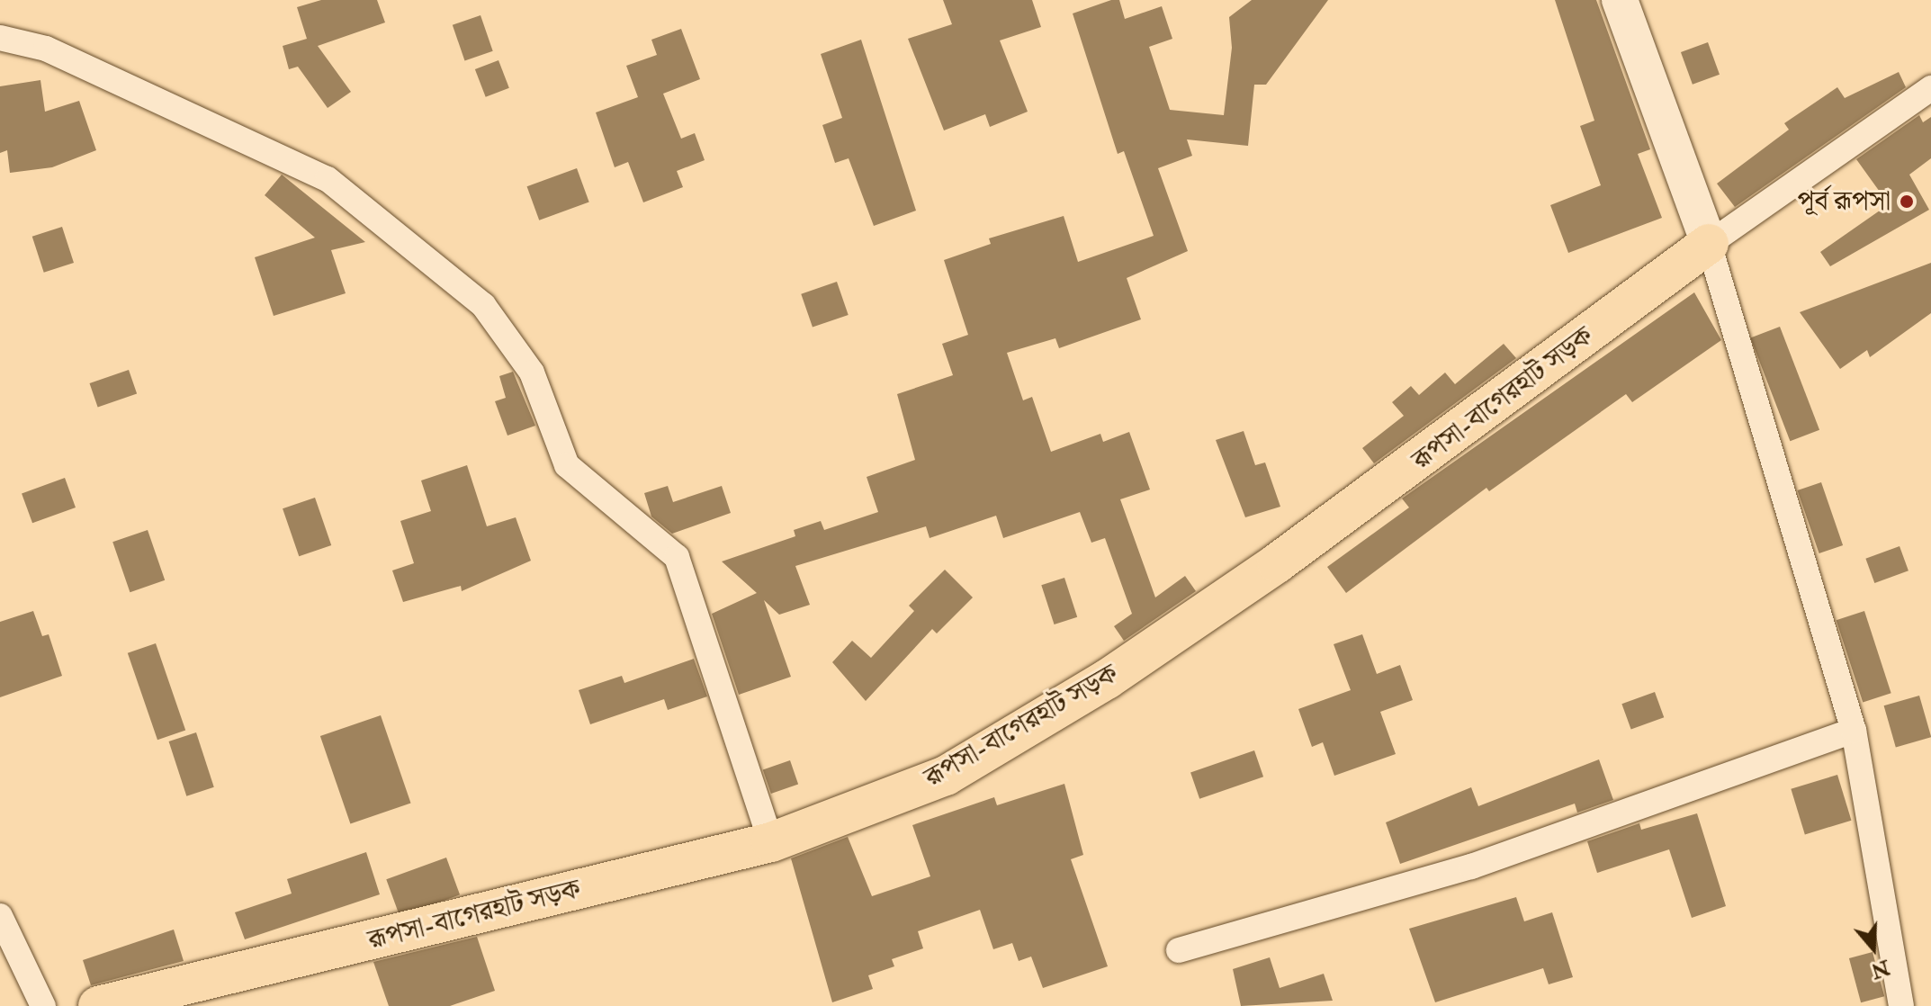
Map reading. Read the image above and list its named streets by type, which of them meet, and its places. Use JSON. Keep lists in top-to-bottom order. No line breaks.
{"streets":{"main road":["রূপসা-বাগেরহাট সড়ক"]},"places":["পূর্ব রূপসা"],"north":"bottom"}
